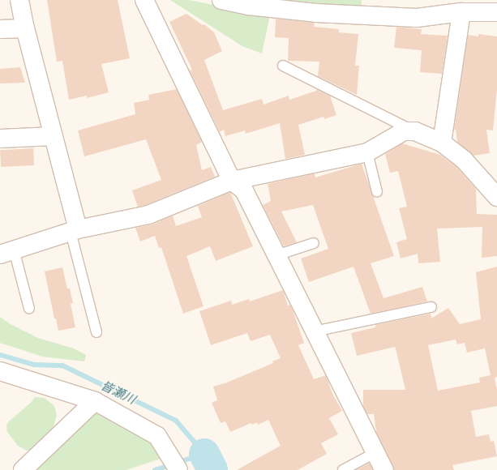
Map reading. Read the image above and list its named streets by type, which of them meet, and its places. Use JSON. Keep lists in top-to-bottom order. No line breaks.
{"water":["皆瀬川"]}
